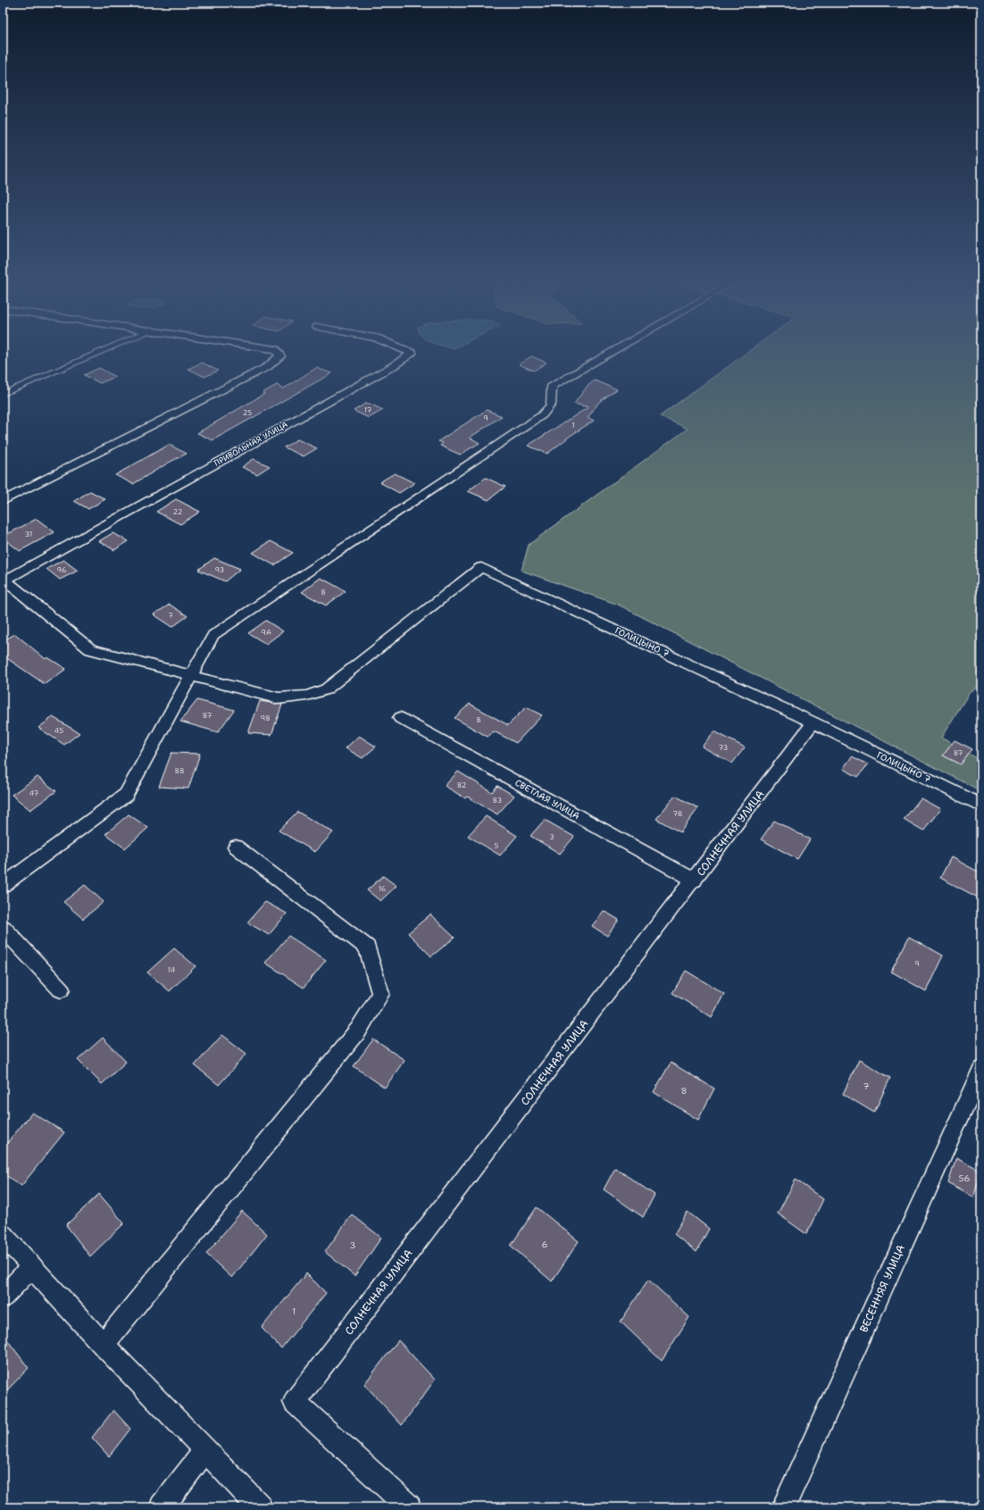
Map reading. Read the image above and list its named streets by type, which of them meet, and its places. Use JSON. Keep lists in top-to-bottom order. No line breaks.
{"streets":{"street":["ПРИВОЛЬНАЯ УЛИЦА","ГОЛИЦЫНО 7","СВЕТЛАЯ УЛИЦА","СОЛНЕЧНАЯ УЛИЦА","ВЕСЕННЯЯ УЛИЦА"]},"crossings":[["ГОЛИЦЫНО 7","СОЛНЕЧНАЯ УЛИЦА"],["СВЕТЛАЯ УЛИЦА","СОЛНЕЧНАЯ УЛИЦА"]],"house_numbers":["17","25","9","1","22","31","96","93","8","7","9А","87","98","8","45","73","87","88","82","47","83","78","3","5","16","9","14","7","8","56","6","3","1"]}
